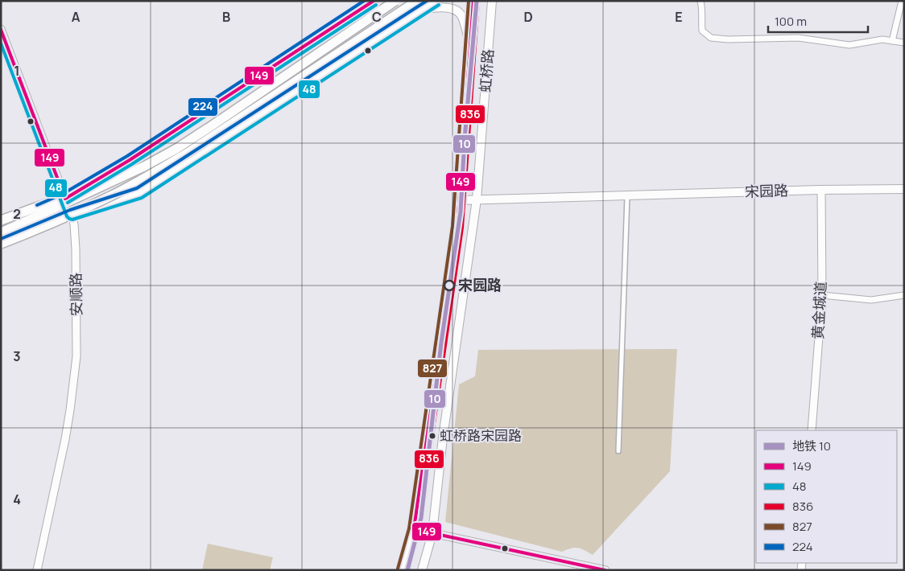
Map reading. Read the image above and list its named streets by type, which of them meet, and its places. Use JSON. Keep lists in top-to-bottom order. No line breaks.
{"streets":{"main road":["虹桥路","宋园路"],"street":["安顺路","黄金城道"]},"crossings":[["虹桥路","宋园路"],["宋园路","黄金城道"]],"places":["宋园路","虹桥路宋园路"],"lines":["metro line 10","transit line 149","transit line 836","transit line 827","transit line 224","transit line 48"],"legend":["地铁 10","149","48","836","827","224"],"scale_bar":"100 m","grid":{"columns":["A","B","C","D","E"],"rows":["1","2","3","4"]}}
